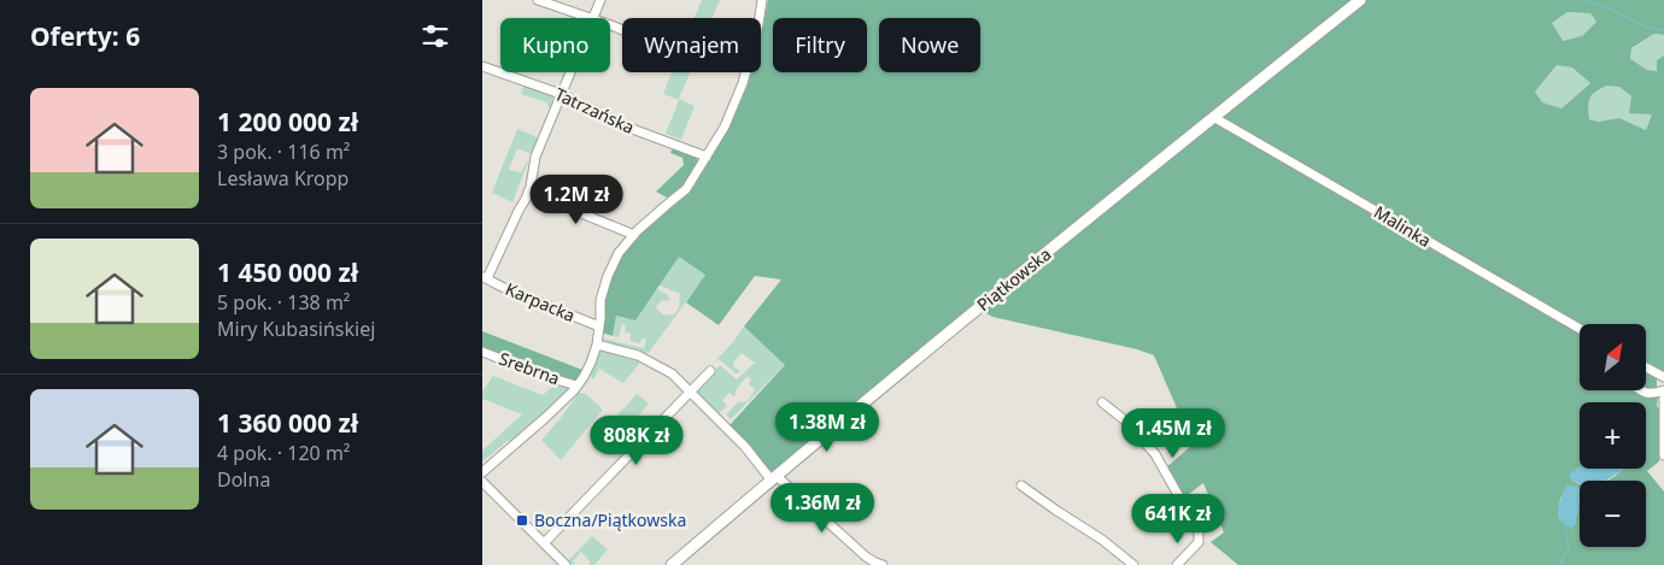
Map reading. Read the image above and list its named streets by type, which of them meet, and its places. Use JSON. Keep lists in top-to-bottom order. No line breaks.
{"streets":{"main road":["Piątkowska"],"street":["Tatrzańska","Malinka","Karpacka","Srebrna"]},"crossings":[["Malinka","Piątkowska"]],"places":{"transit":["Boczna/Piątkowska"]},"north":"top right","page":{"heading":"Oferty: 6","chip":["Kupno","Wynajem","Filtry","Nowe"],"list":[{"name":"1 200 000 zł","note":"3 pok. · 116 m² · Lesława Kropp"},{"name":"1 450 000 zł","note":"5 pok. · 138 m² · Miry Kubasińskiej"},{"name":"1 360 000 zł","note":"4 pok. · 120 m² · Dolna"}],"price":["1.2M zł","1.38M zł","1.45M zł","808K zł","1.36M zł","641K zł"],"map_buttons":["+","−"]}}
